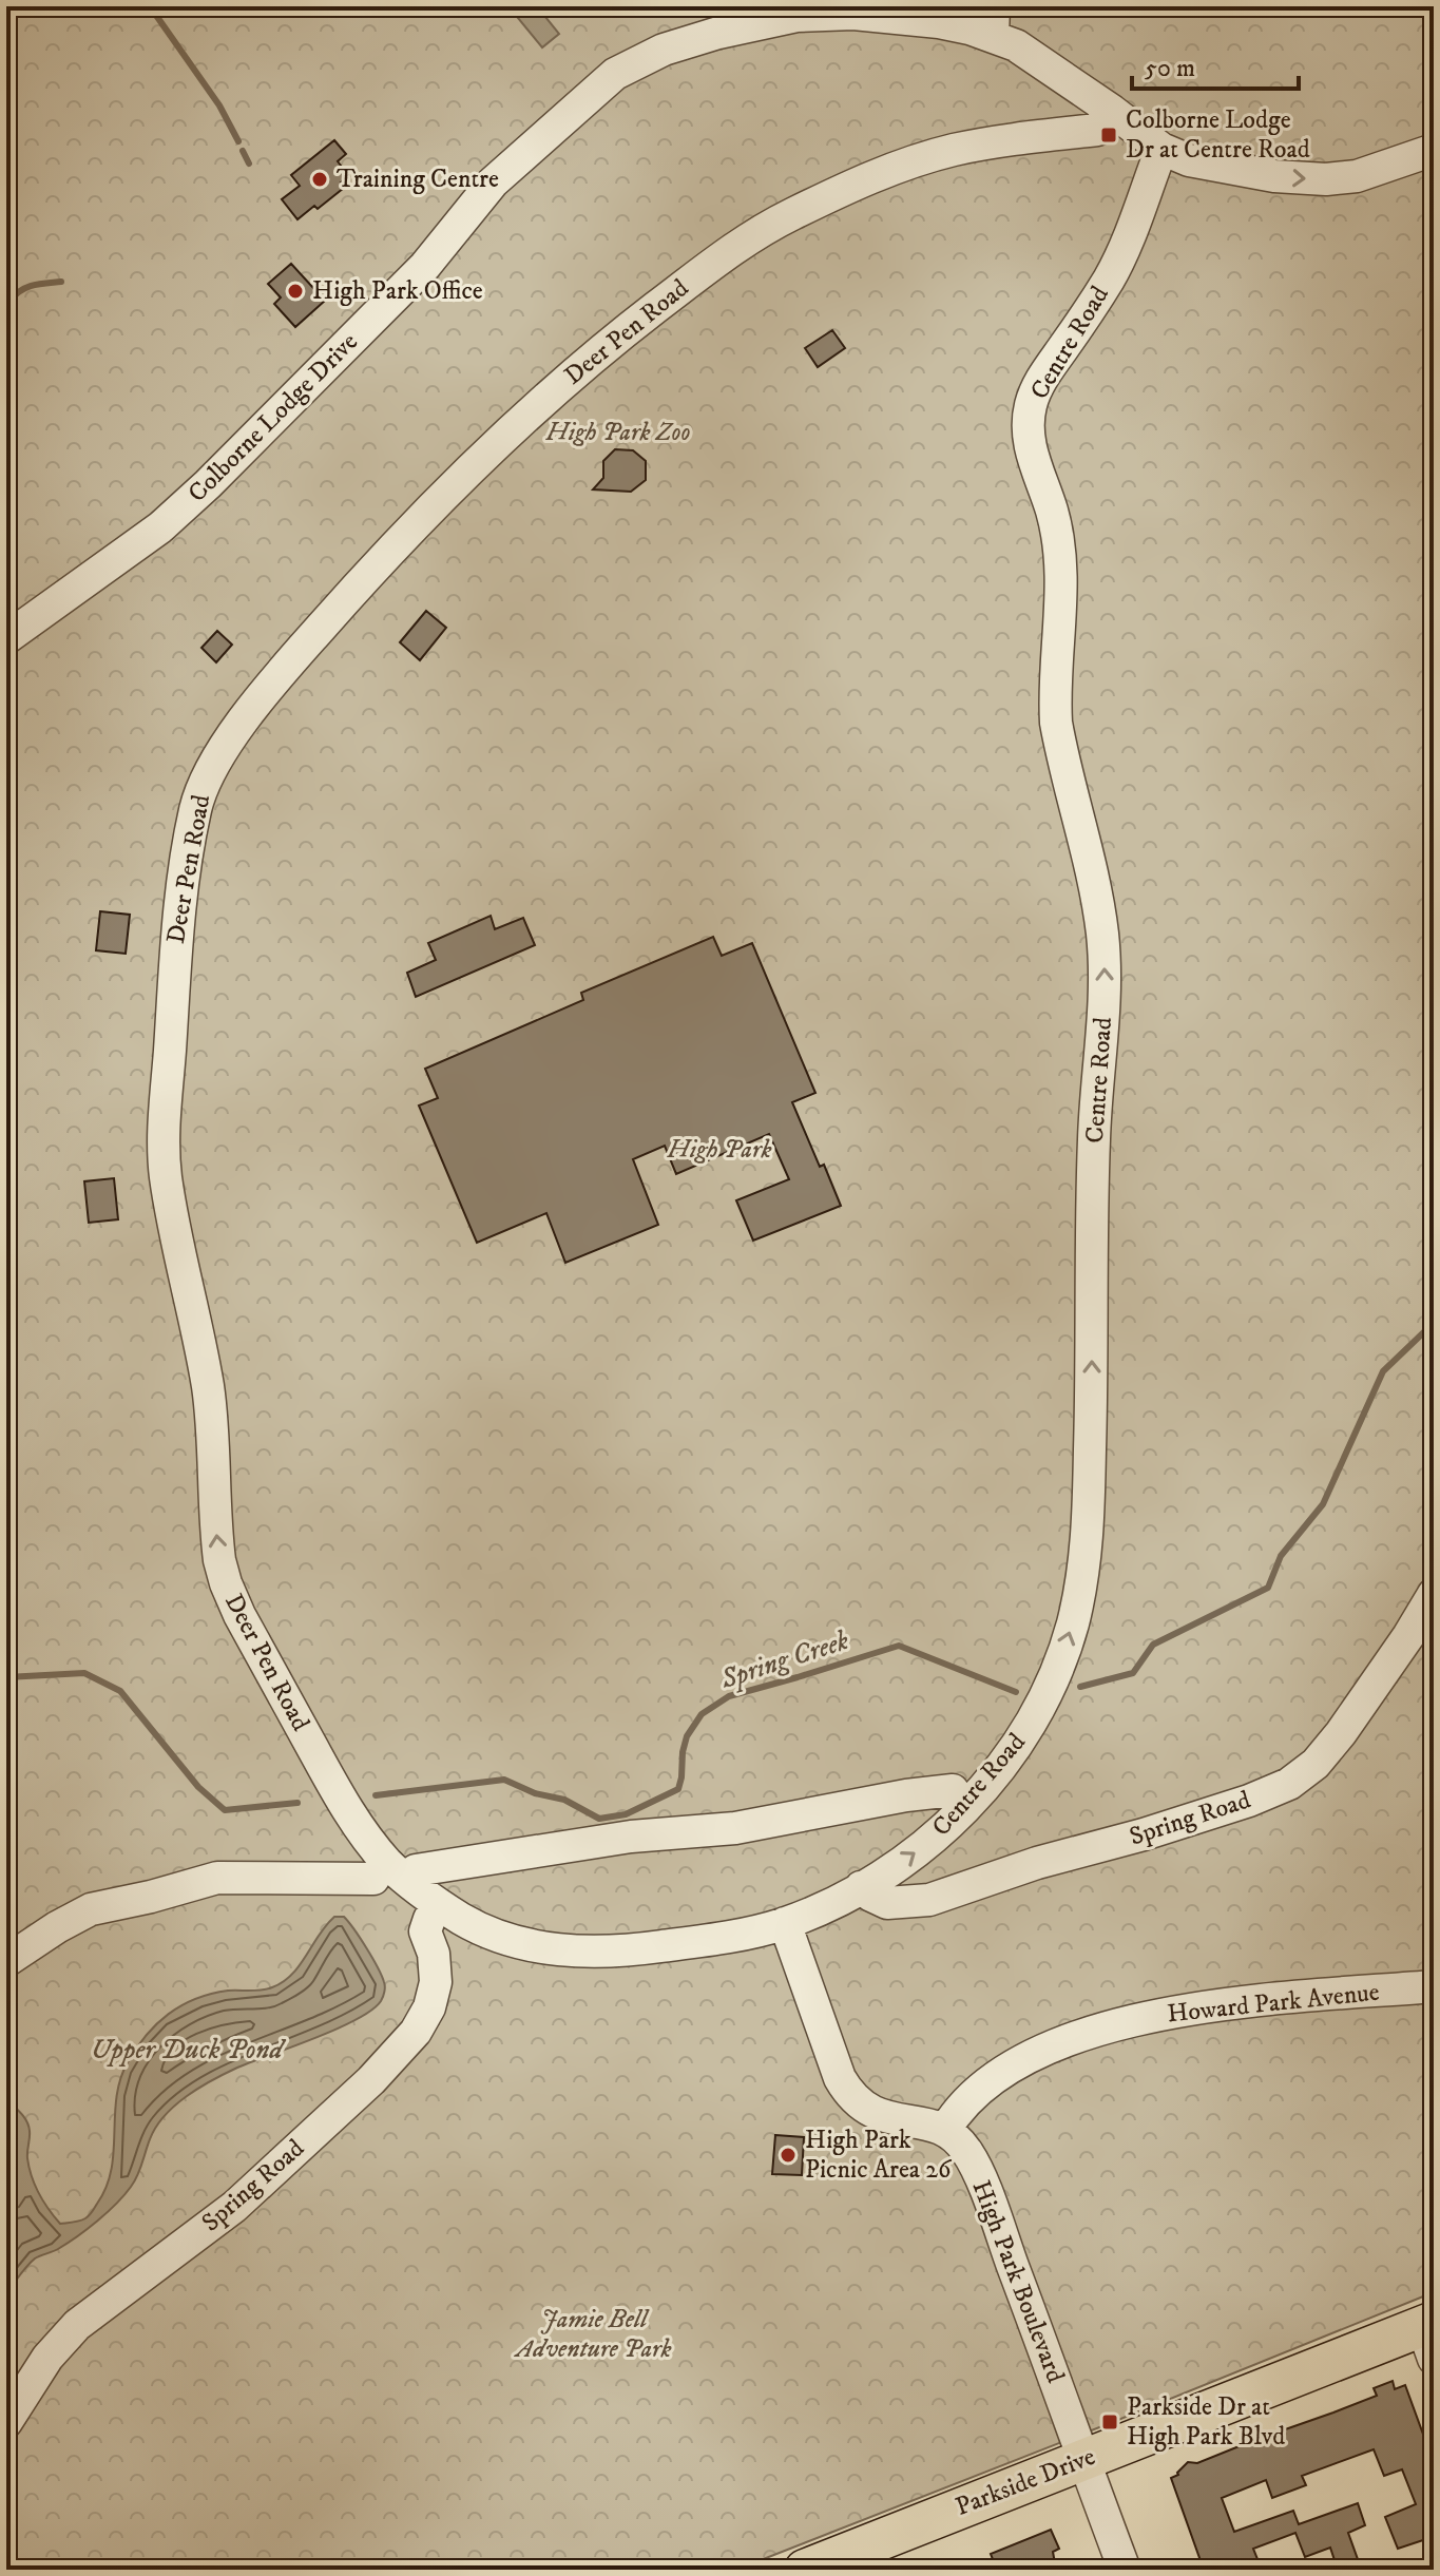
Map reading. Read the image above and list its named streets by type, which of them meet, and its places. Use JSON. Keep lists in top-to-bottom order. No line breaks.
{"streets":{"main road":["Parkside Drive"],"street":["Deer Pen Road","Centre Road","Colborne Lodge Drive","Spring Road","Howard Park Avenue","High Park Boulevard"]},"crossings":[["Deer Pen Road","Colborne Lodge Drive"],["Deer Pen Road","Spring Road"],["Centre Road","Colborne Lodge Drive"],["Centre Road","Spring Road"],["Howard Park Avenue","High Park Boulevard"],["High Park Boulevard","Parkside Drive"]],"one_way":["Deer Pen Road","Centre Road"],"water":["Spring Creek","Upper Duck Pond"],"parks":["High Park Zoo","High Park","Jamie Bell Adventure Park"],"places":{"transit":["Colborne Lodge Dr at Centre Road","Parkside Dr at High Park Blvd"],"other":["Training Centre","High Park Office","High Park Picnic Area 26"]},"scale_bar":"50 m"}
